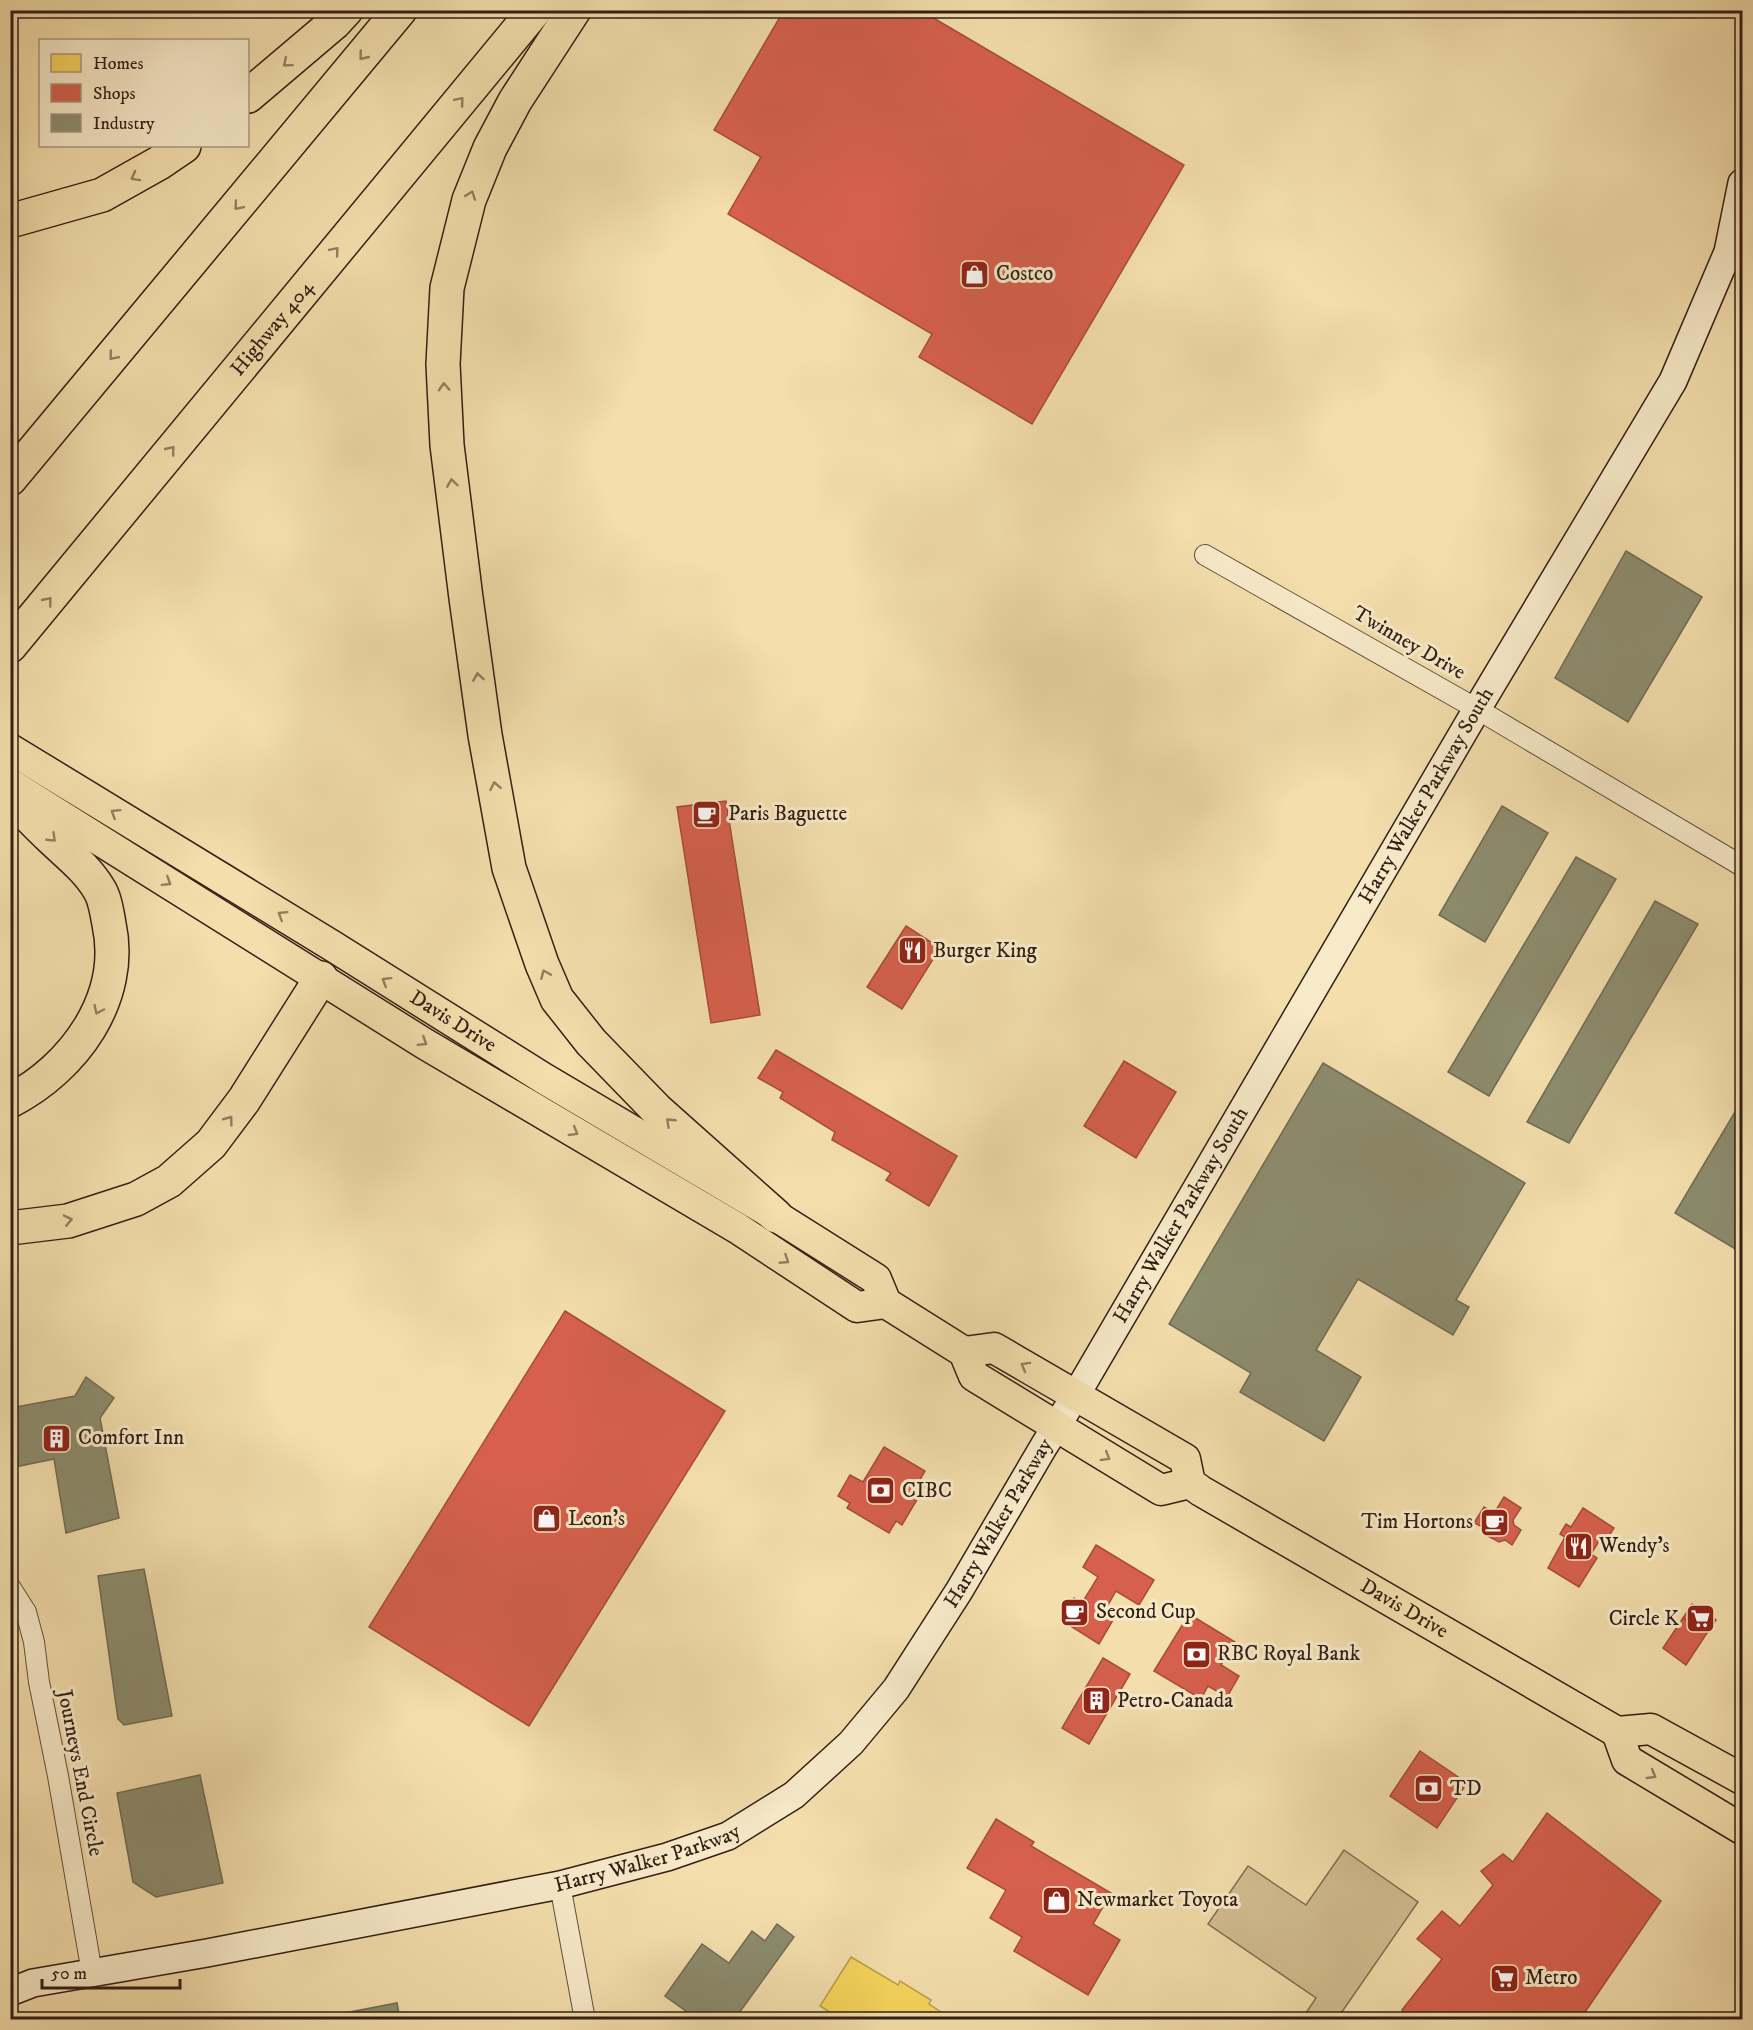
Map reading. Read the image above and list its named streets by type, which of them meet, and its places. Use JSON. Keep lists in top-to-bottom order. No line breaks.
{"streets":{"highway":["Highway 404"],"main road":["Davis Drive"],"street":["Twinney Drive","Harry Walker Parkway South","Harry Walker Parkway","Journeys End Circle"]},"crossings":[["Twinney Drive","Harry Walker Parkway South"],["Harry Walker Parkway South","Harry Walker Parkway"],["Harry Walker Parkway","Journeys End Circle"]],"places":{"shop":["Costco","Leon's","Newmarket Toyota"],"cafe":["Paris Baguette","Tim Hortons","Second Cup"],"restaurant":["Burger King","Wendy's"],"building":["Comfort Inn","Petro-Canada"],"bank":["CIBC","RBC Royal Bank","TD"],"supermarket":["Circle K","Metro"]},"legend":["Homes","Shops","Industry"],"scale_bar":"50 m"}
